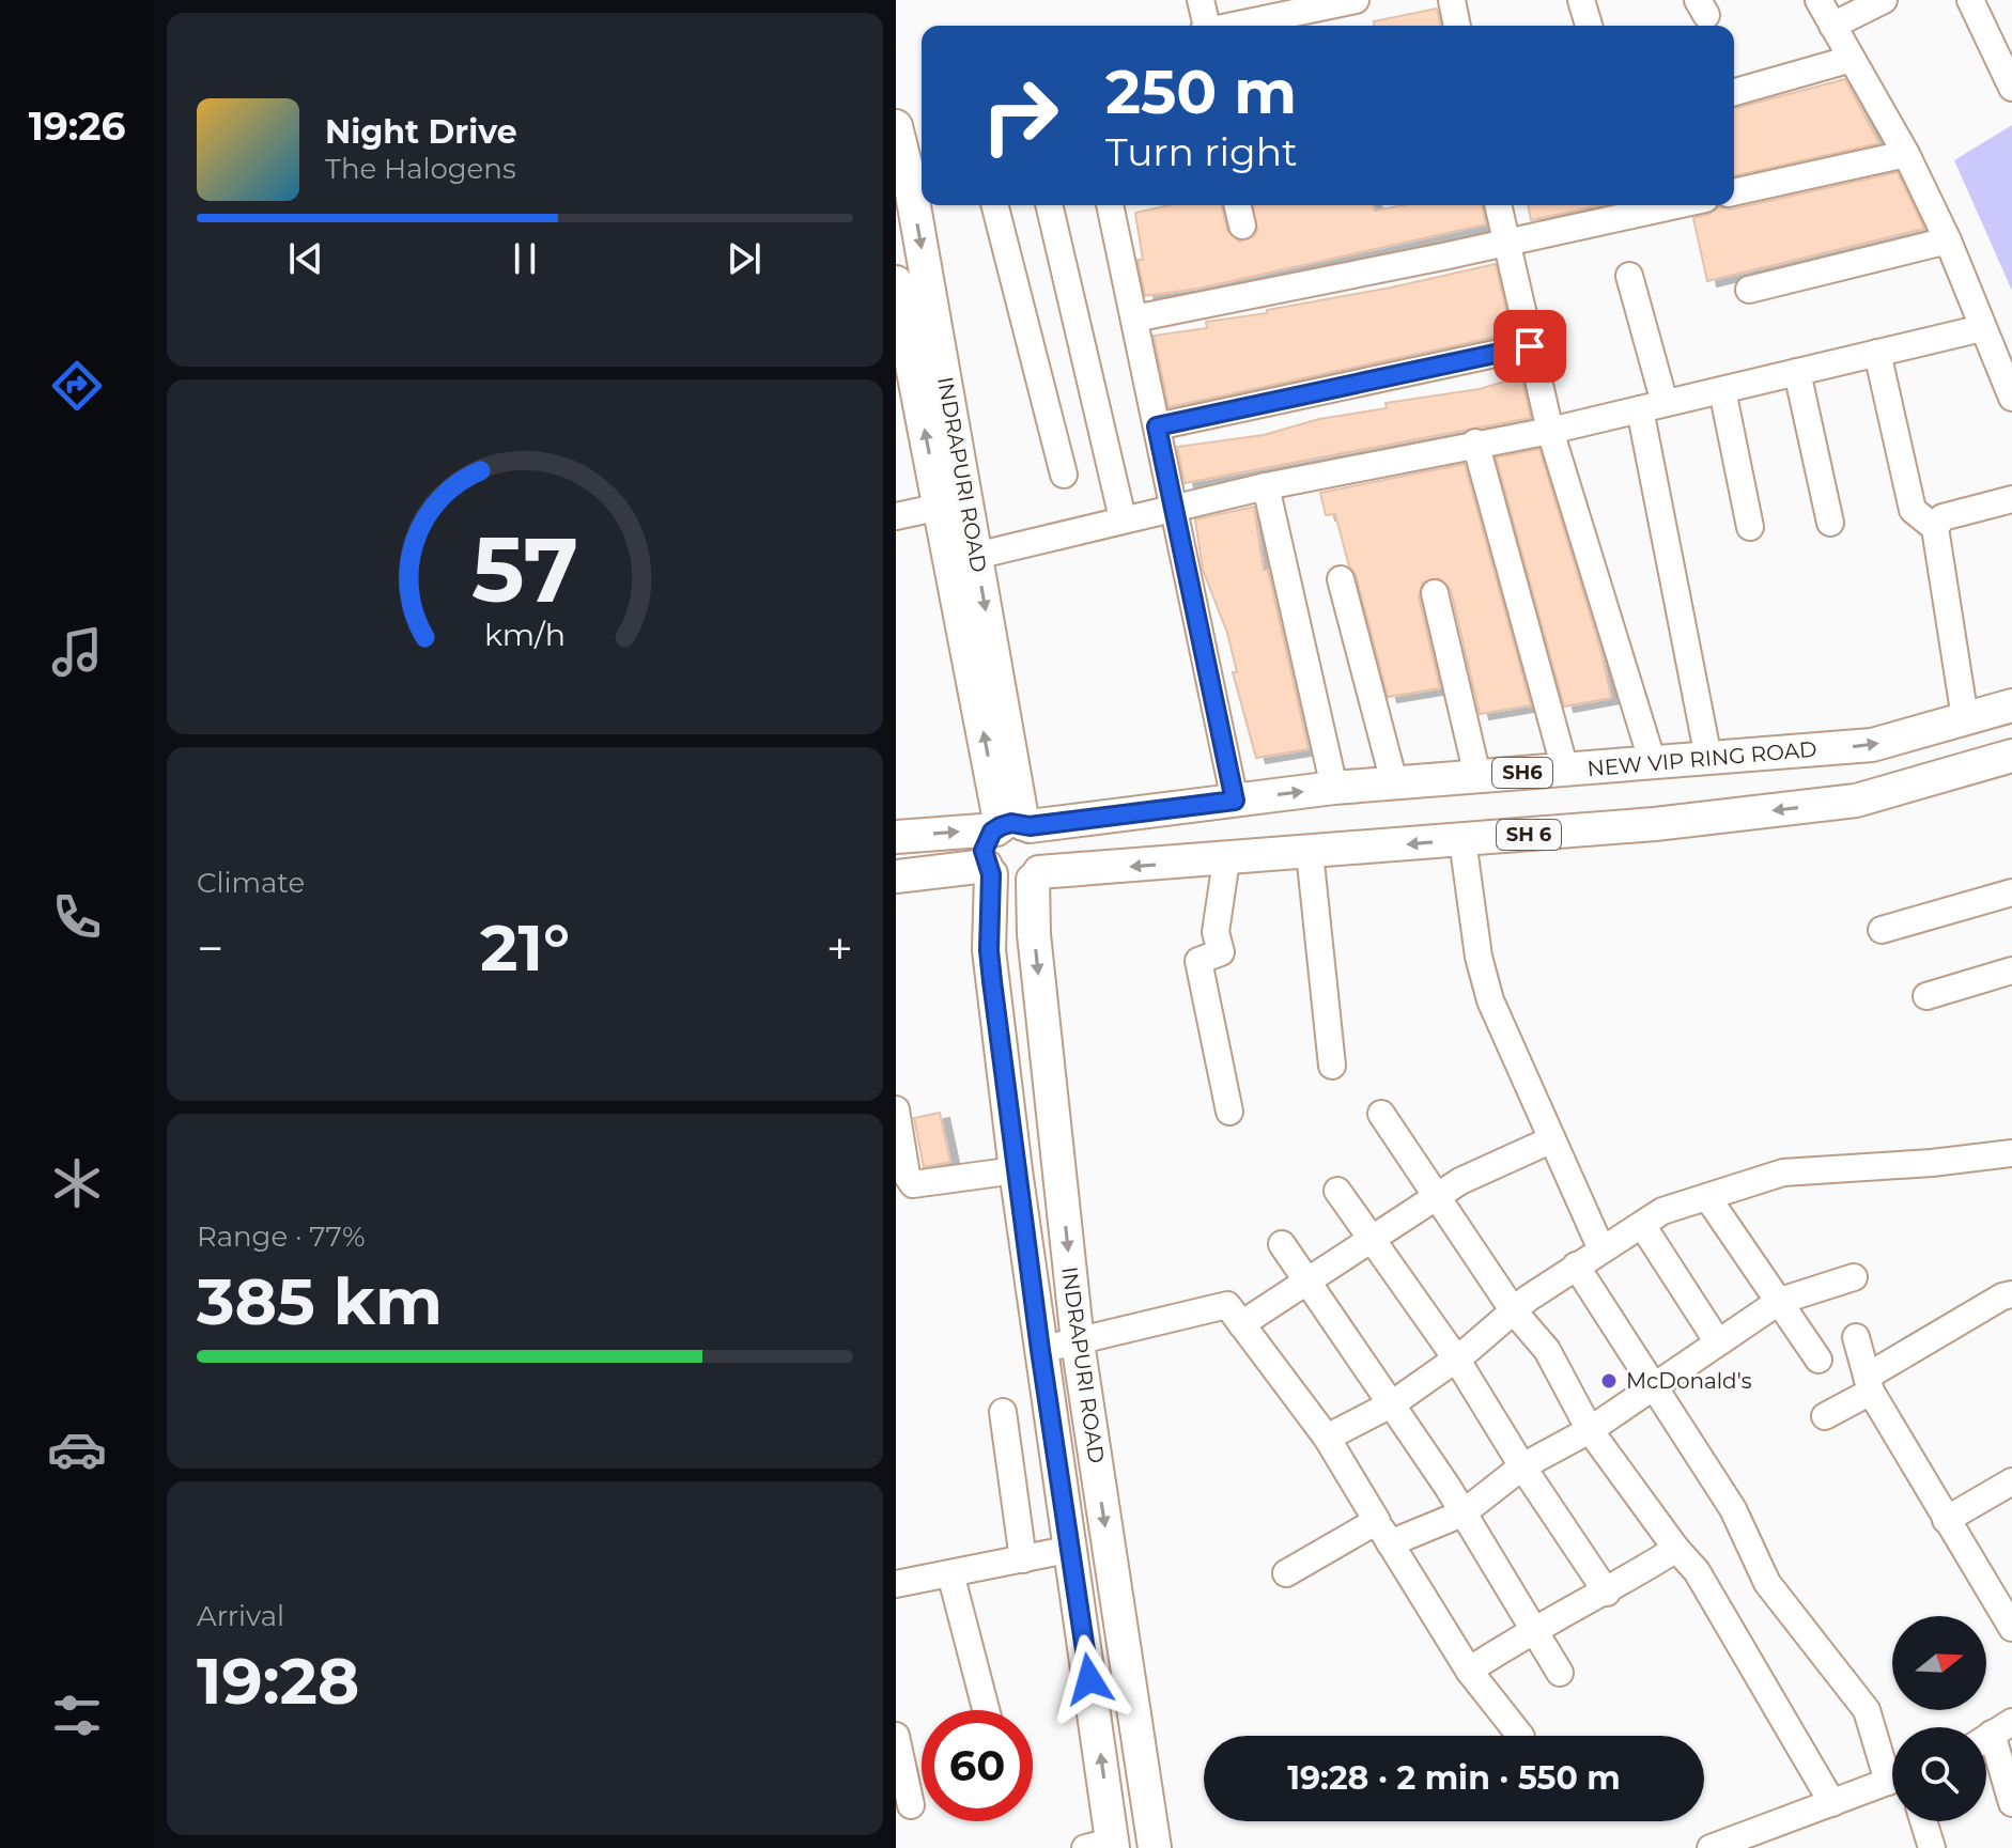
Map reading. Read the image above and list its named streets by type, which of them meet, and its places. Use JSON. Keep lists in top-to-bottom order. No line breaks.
{"streets":{"main road":["INDRAPURI ROAD","NEW VIP RING ROAD","SH6","SH 6"]},"crossings":[["INDRAPURI ROAD","NEW VIP RING ROAD"],["INDRAPURI ROAD","SH 6"],["NEW VIP RING ROAD","SH 6"]],"places":["McDonald's"],"north":"right","page":{"tabs":"19:26","turn":["250 m","Turn right"],"song":["Night Drive","The Halogens"],"tile":["Climate",["Range · 77%","385 km"],["Arrival","19:28"]],"heat":["−","21°","+"],"limit":"60","trip":"19:28 · 2 min · 550 m","gauge":["57","km/h"]}}
